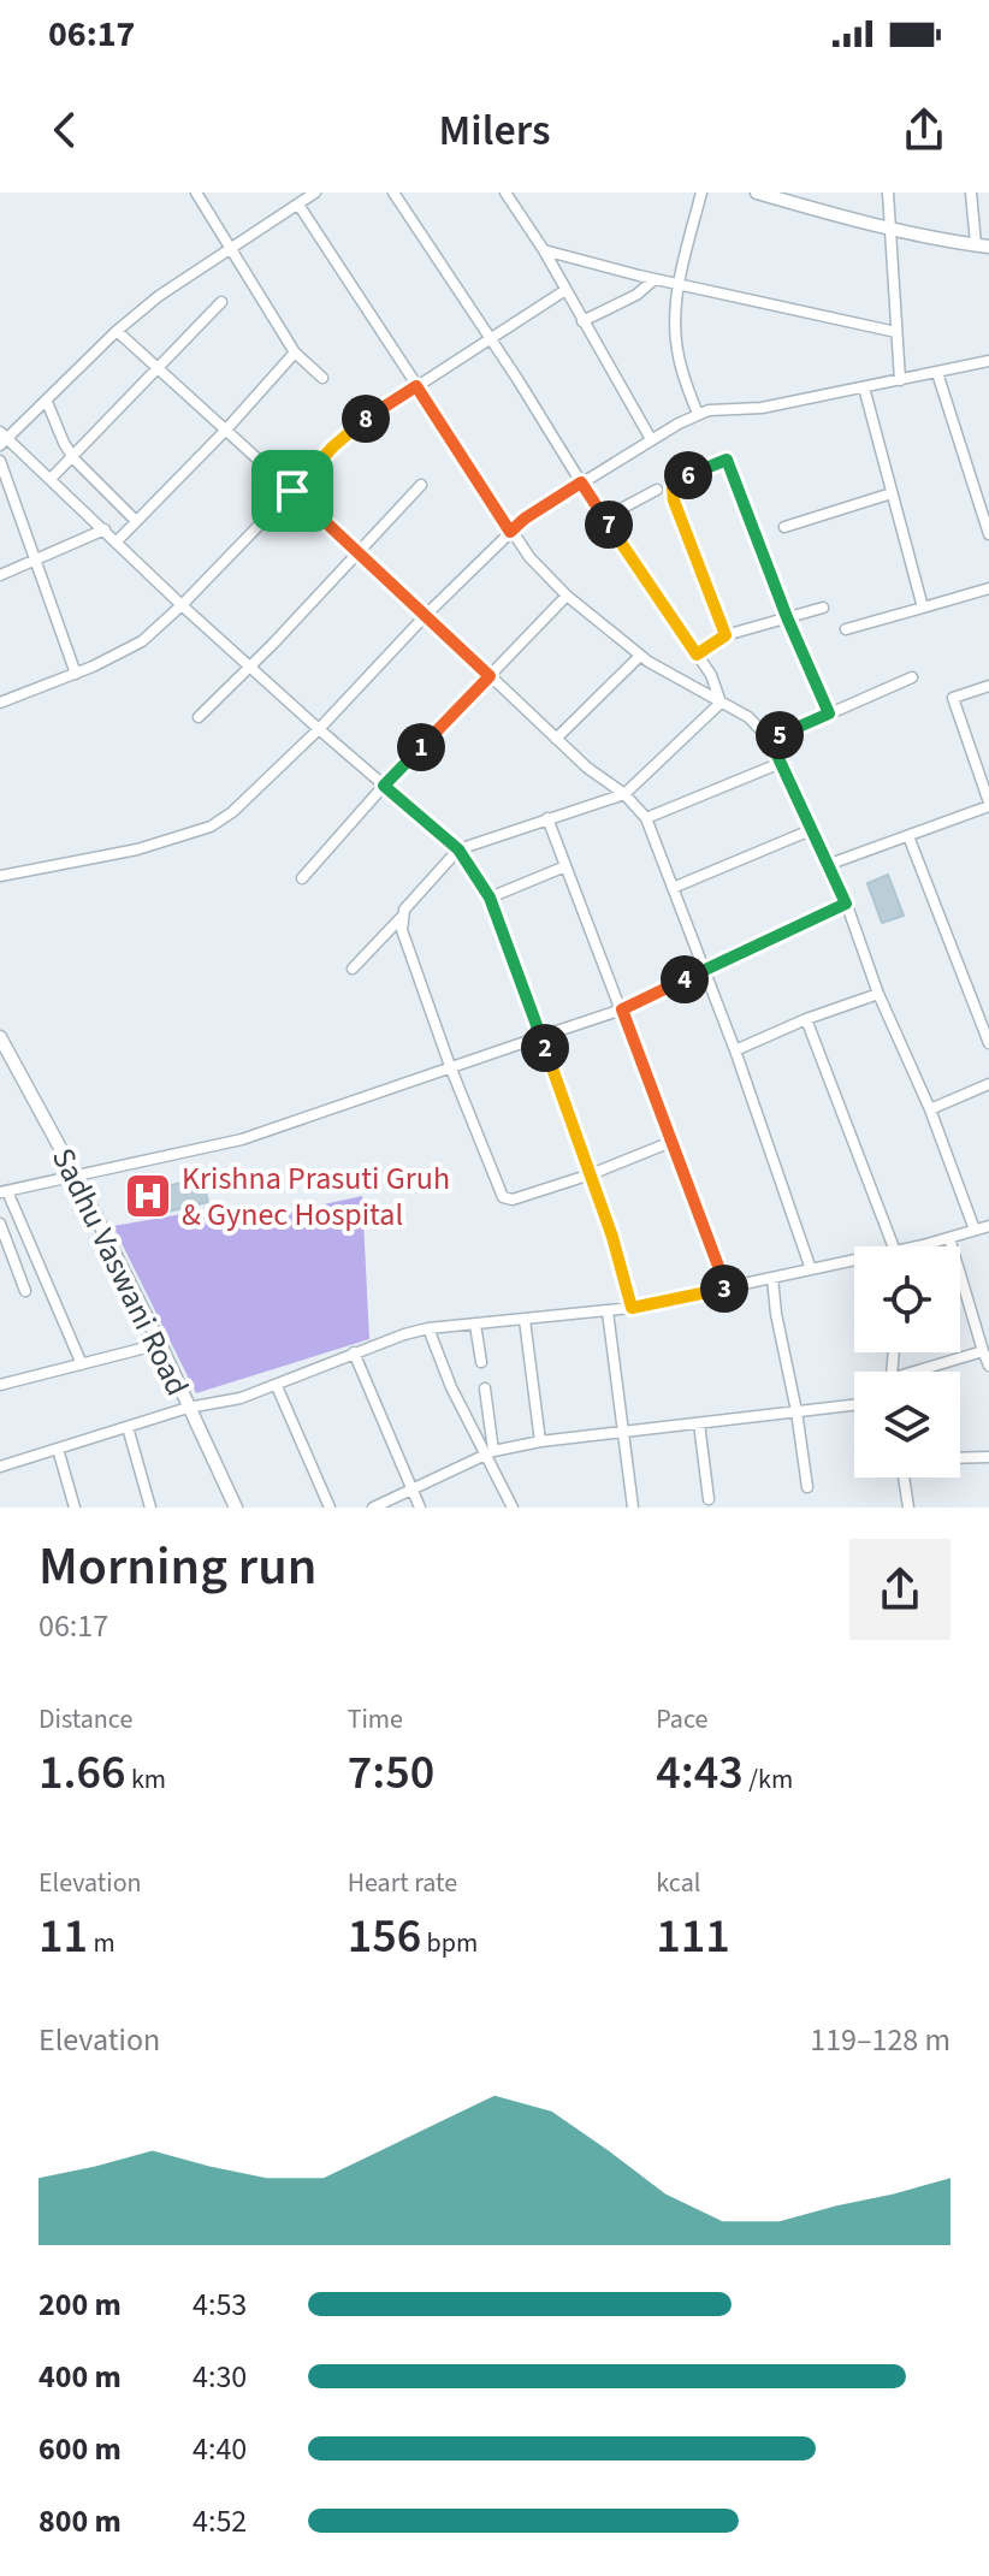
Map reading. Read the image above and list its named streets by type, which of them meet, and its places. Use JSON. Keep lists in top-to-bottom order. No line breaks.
{"streets":{"street":["Sadhu Vaswani Road"]},"places":{"hospital":["Krishna Prasuti Gruh & Gynec Hospital"]},"page":{"status":"06:17","header":"Milers","pins":["8","6","7","5","1","4","2","3"],"heading":["Morning run","06:17"],"stats":[["Distance","1.66 km"],["Time","7:50"],["Pace","4:43 /km"],["Elevation","11 m"],["Heart rate","156 bpm"],["kcal","111"]],"chart":["Elevation","119–128 m"],"list":[{"name":"200 m","note":"4:53"},{"name":"400 m","note":"4:30"},{"name":"600 m","note":"4:40"},{"name":"800 m","note":"4:52"}]}}
